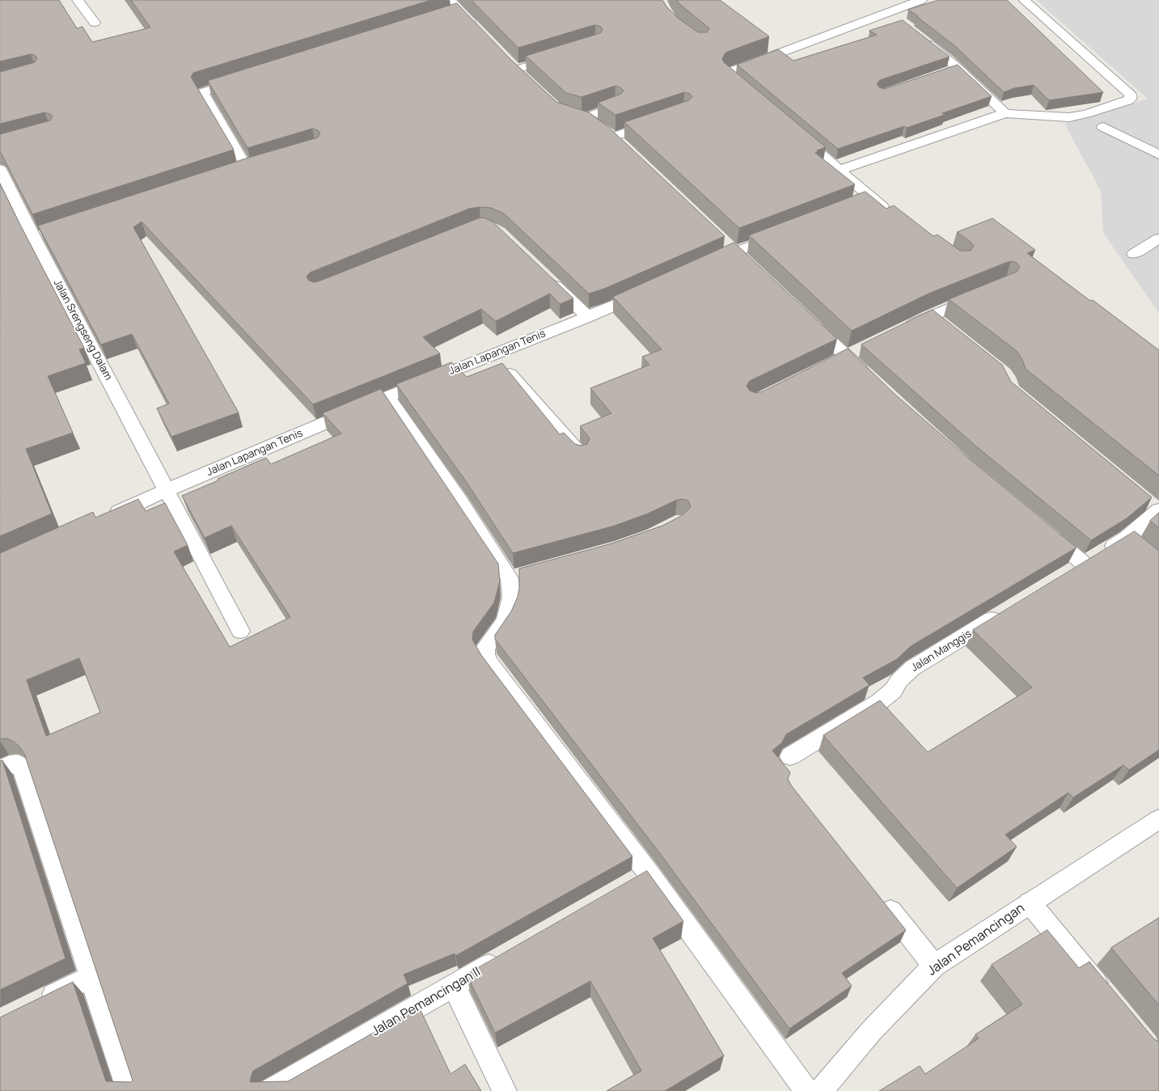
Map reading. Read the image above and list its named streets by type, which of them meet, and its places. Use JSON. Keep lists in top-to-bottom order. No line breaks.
{"streets":{"street":["Jalan Srengseng Dalam","Jalan Lapangan Tenis","Jalan Manggis","Jalan Pemancingan","Jalan Pemancingan II"]},"crossings":[["Jalan Srengseng Dalam","Jalan Lapangan Tenis"]]}
